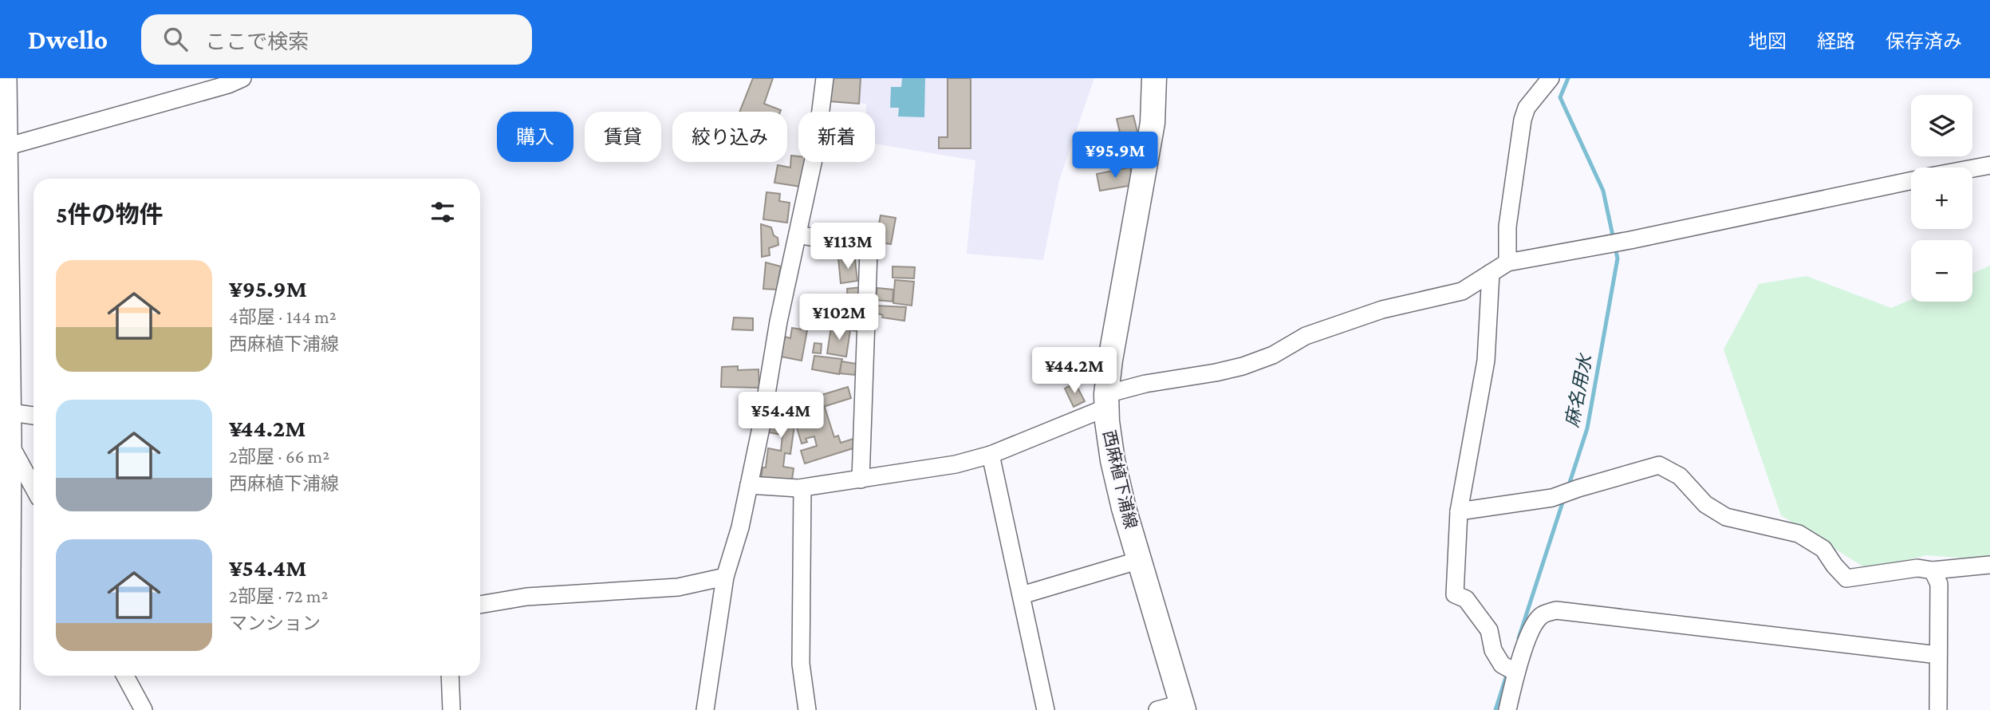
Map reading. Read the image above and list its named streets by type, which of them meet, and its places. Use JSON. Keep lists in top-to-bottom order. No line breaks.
{"streets":{"main road":["西麻植下浦線"]},"water":["麻名用水"],"page":{"header":"Dwello","search":"ここで検索","nav":["地図","経路","保存済み"],"map_buttons":["+","−"],"chip":["購入","賃貸","絞り込み","新着"],"price":["¥95.9M","¥113M","¥102M","¥44.2M","¥54.4M"],"heading":"5件の物件","list":[{"name":"¥95.9M","note":"4部屋 · 144 m² · 西麻植下浦線"},{"name":"¥44.2M","note":"2部屋 · 66 m² · 西麻植下浦線"},{"name":"¥54.4M","note":"2部屋 · 72 m² · マンション"}]}}
